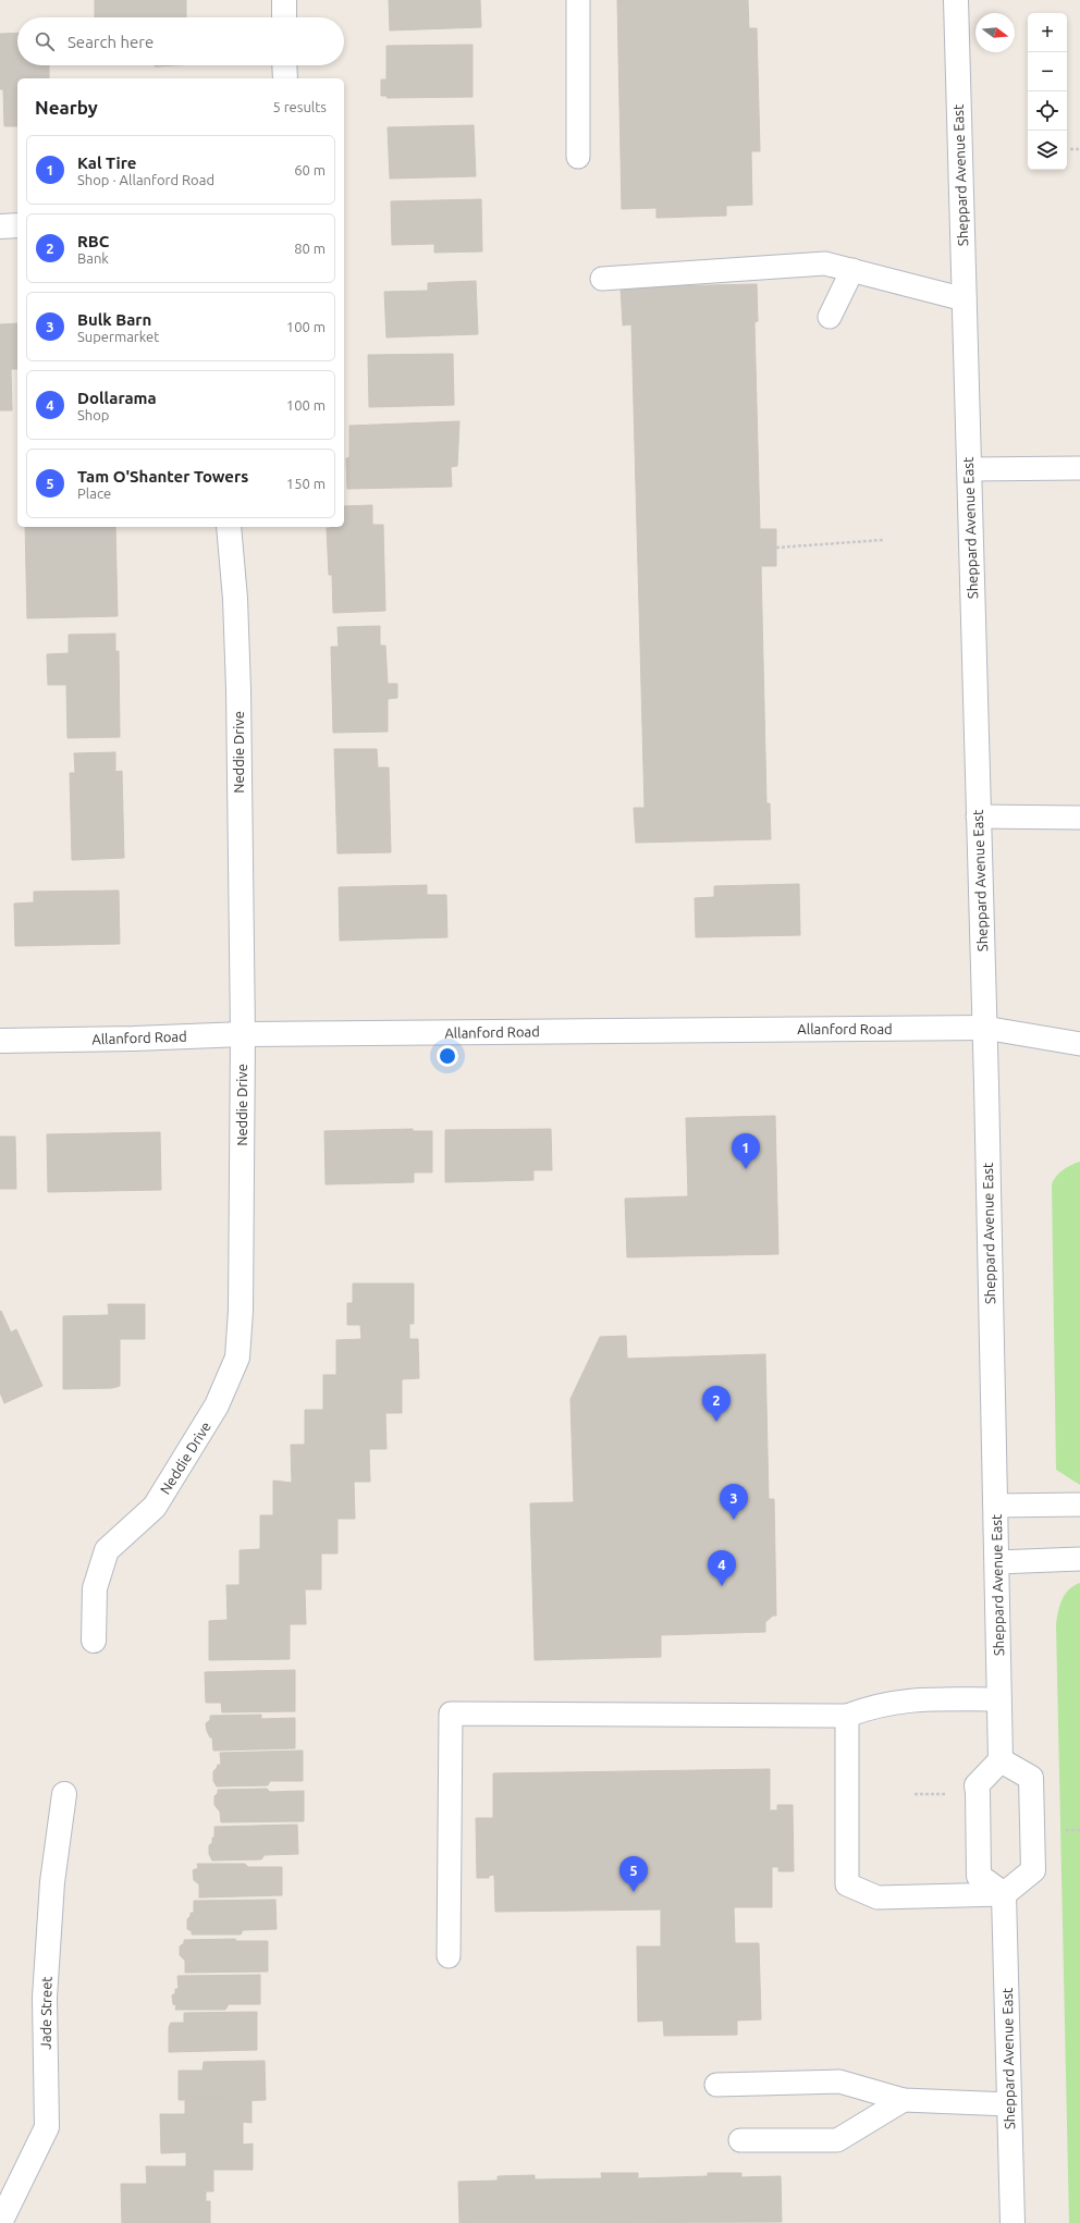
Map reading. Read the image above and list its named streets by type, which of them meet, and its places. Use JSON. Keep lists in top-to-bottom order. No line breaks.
{"streets":{"street":["Sheppard Avenue East","Neddie Drive","Allanford Road","Jade Street"]},"crossings":[["Sheppard Avenue East","Allanford Road"],["Neddie Drive","Allanford Road"]],"north":"right","page":{"map_buttons":["+","−"],"search":"Search here","heading":["Nearby","5 results"],"list":[{"mark":"1","name":"Kal Tire","note":"Shop · Allanford Road","value":"60 m"},{"mark":"2","name":"RBC","note":"Bank","value":"80 m"},{"mark":"3","name":"Bulk Barn","note":"Supermarket","value":"100 m"},{"mark":"4","name":"Dollarama","note":"Shop","value":"100 m"},{"mark":"5","name":"Tam O'Shanter Towers","note":"Place","value":"150 m"}],"pins":["1","2","3","4","5"]}}
